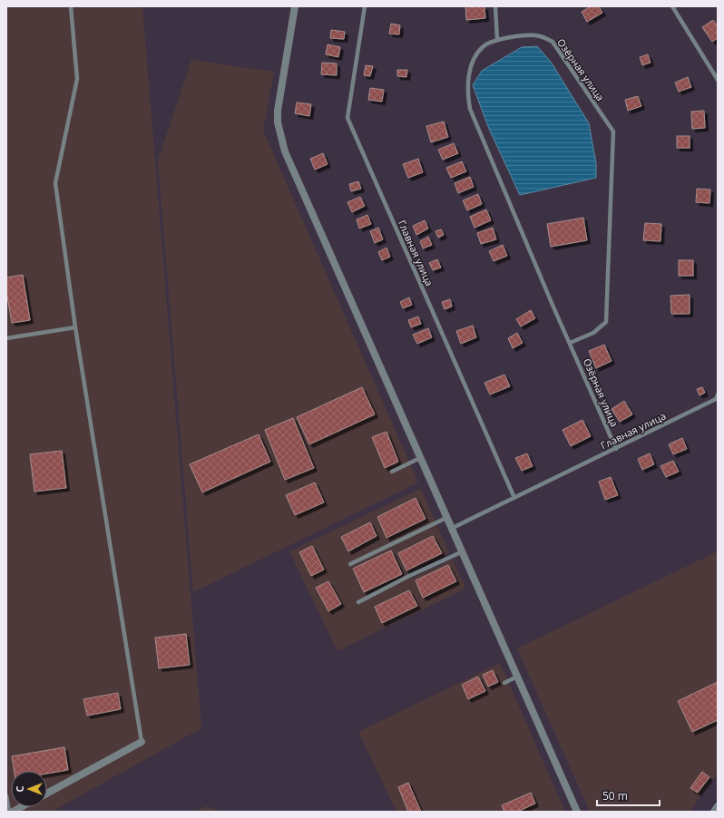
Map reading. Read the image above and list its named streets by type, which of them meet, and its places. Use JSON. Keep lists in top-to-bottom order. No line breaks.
{"streets":{"lane":["Озёрная улица","Главная улица"]},"crossings":[["Озёрная улица","Главная улица"]],"scale_bar":"50 m","north":"left"}
